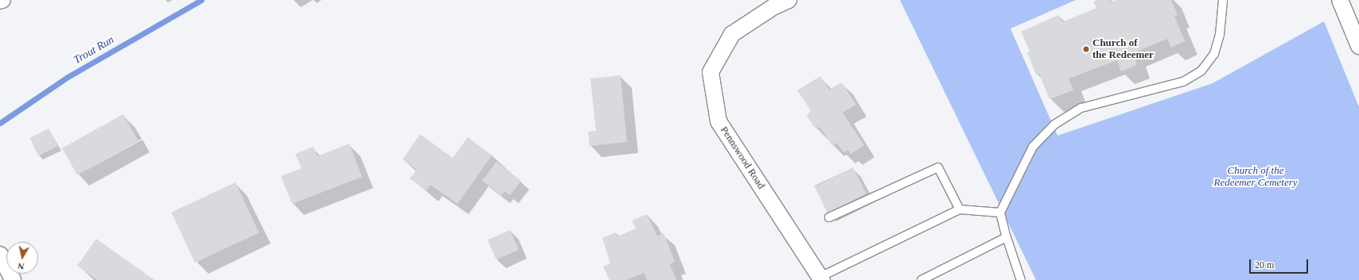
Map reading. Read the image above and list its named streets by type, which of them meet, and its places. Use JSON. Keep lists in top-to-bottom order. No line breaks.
{"streets":{"street":["Pennswood Road"]},"water":["Trout Run"],"parks":["Church of the Redeemer Cemetery"],"places":["Church of the Redeemer"],"scale_bar":"20 m","north":"bottom"}
